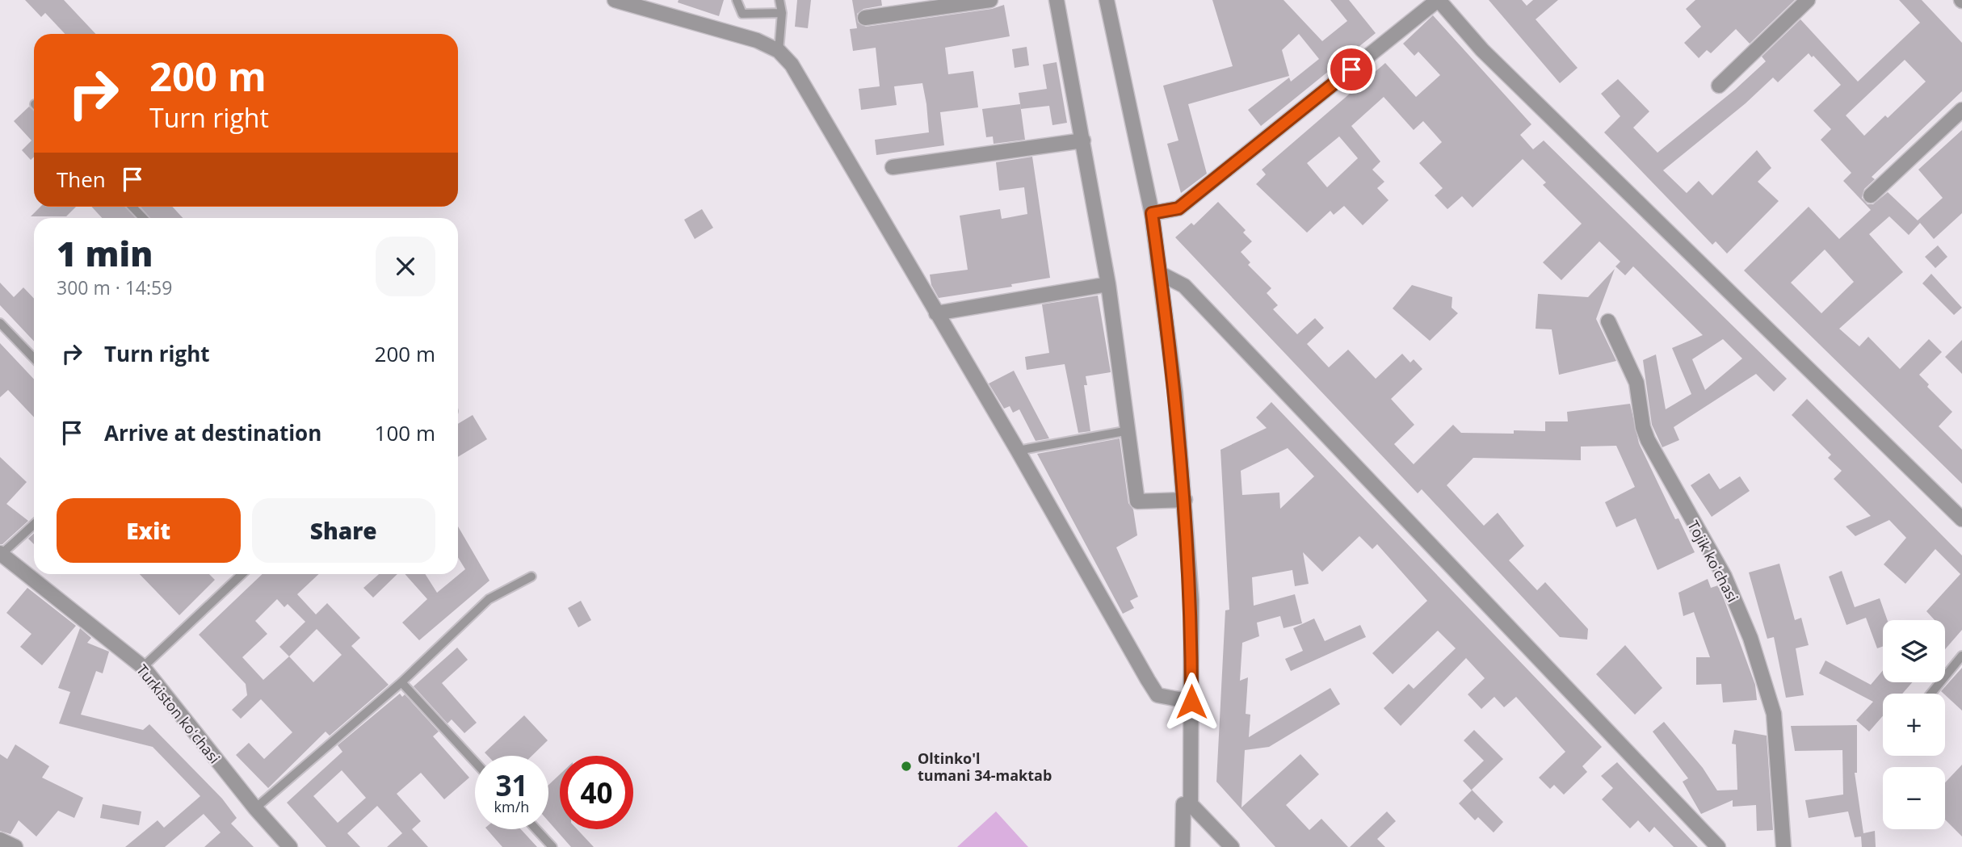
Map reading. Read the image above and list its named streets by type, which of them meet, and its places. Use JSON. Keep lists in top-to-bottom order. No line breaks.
{"streets":{"street":["Tojik koʻchasi","Turkiston koʻchasi"]},"places":["Oltinko'l tumani 34-maktab"],"page":{"turn":["200 m","Turn right"],"then":"Then","heading":["1 min","300 m · 14:59"],"list":[{"name":"Turn right","value":"200 m"},{"name":"Arrive at destination","value":"100 m"}],"buttons":["Exit","Share"],"map_buttons":["+","−"],"speed":"31 km/h","limit":"40"}}
